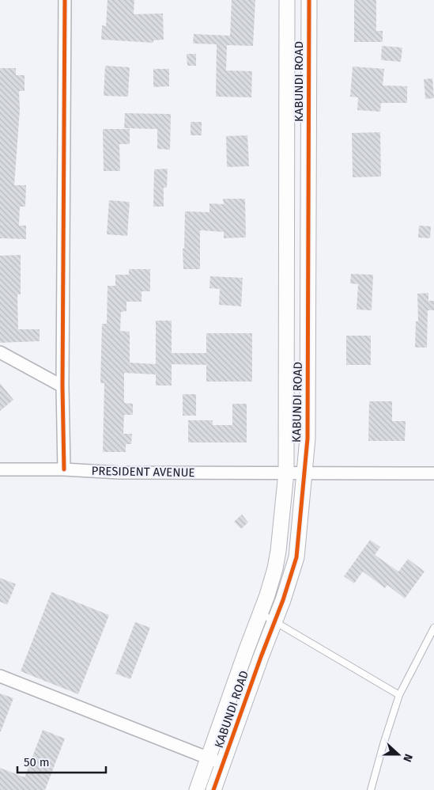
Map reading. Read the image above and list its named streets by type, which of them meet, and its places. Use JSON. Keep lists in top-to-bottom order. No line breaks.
{"streets":{"street":["KABUNDI ROAD","PRESIDENT AVENUE"]},"crossings":[["KABUNDI ROAD","PRESIDENT AVENUE"]],"scale_bar":"50 m","north":"right"}
